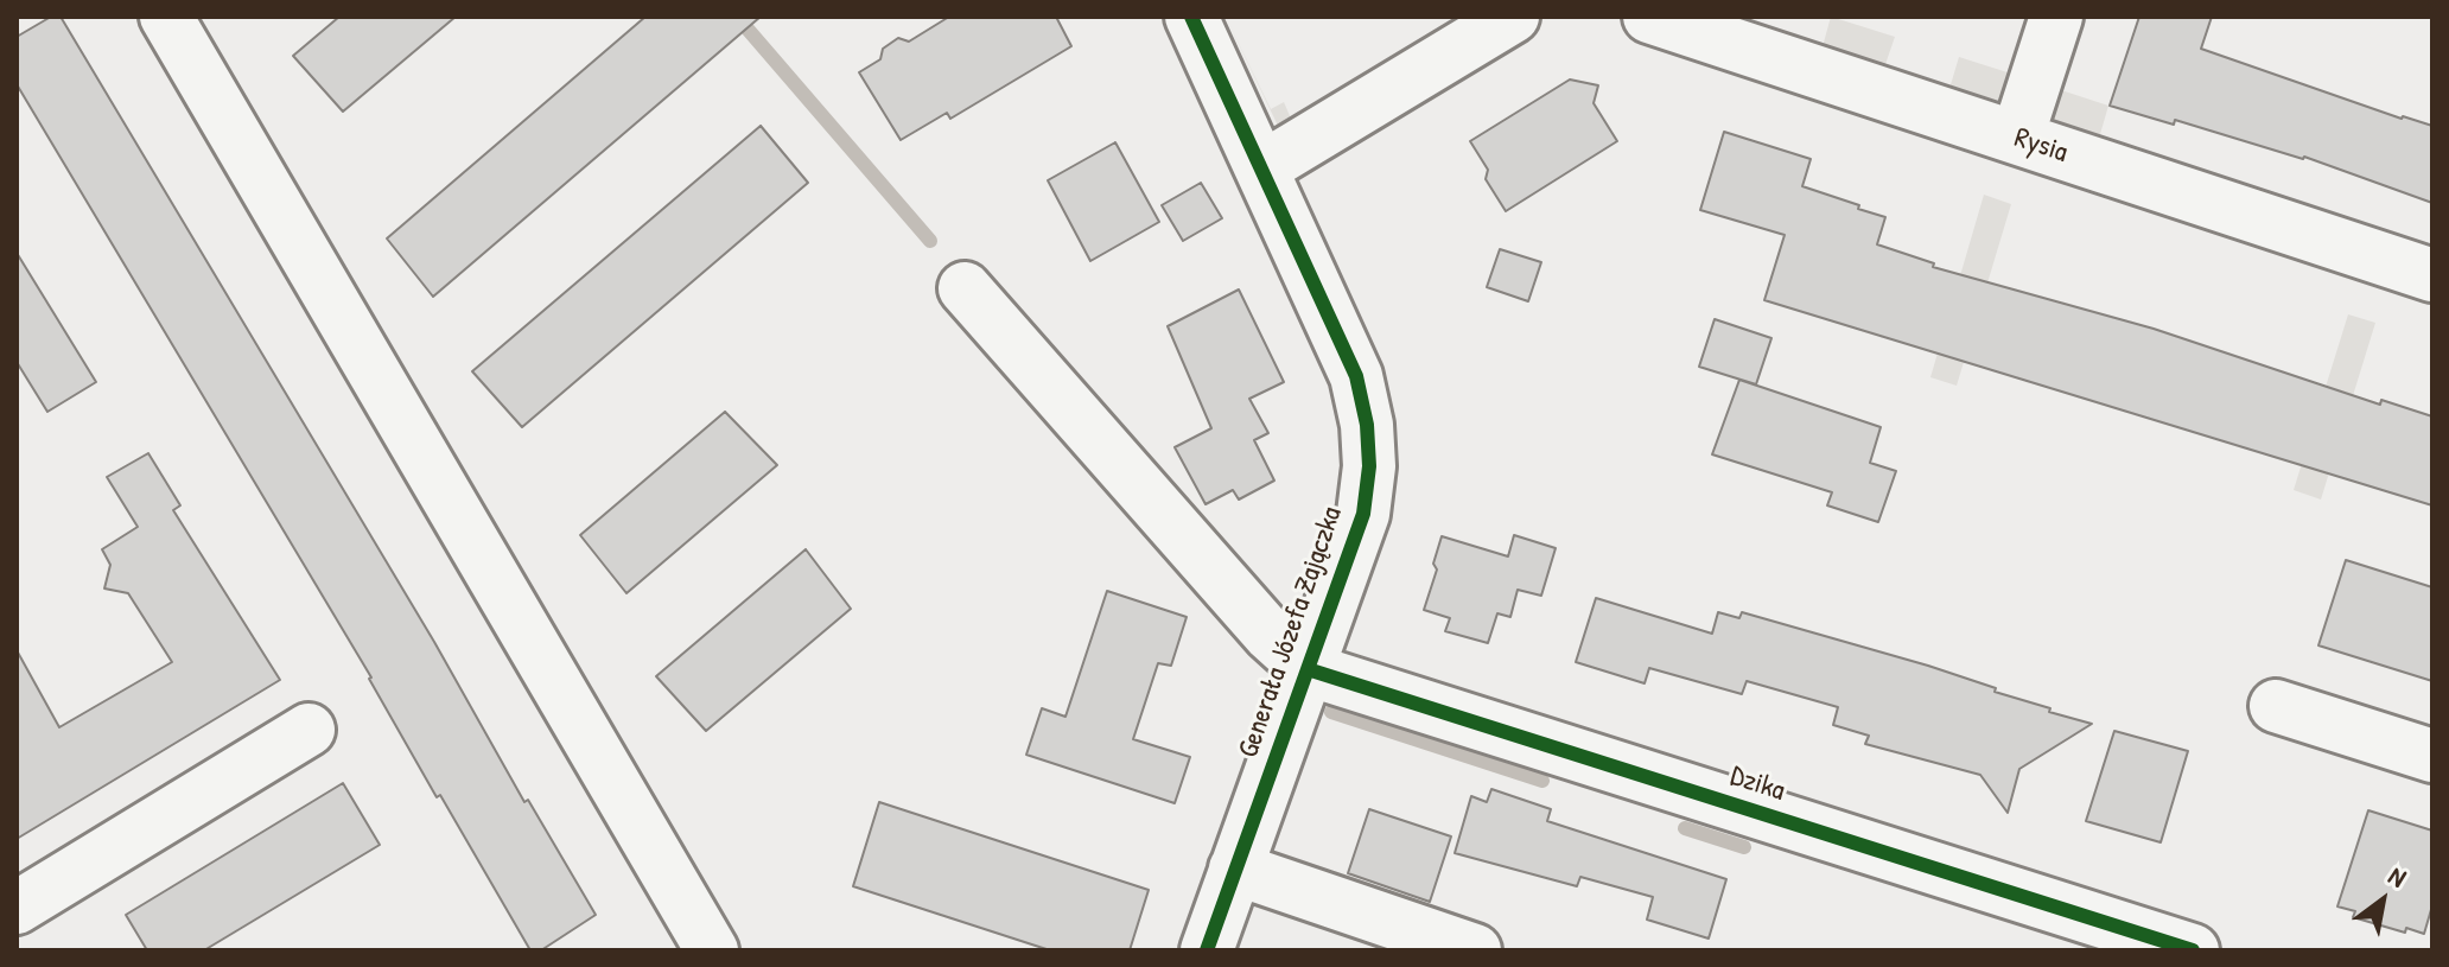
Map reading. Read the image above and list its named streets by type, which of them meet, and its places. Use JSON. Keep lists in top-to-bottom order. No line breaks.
{"streets":{"street":["Rysia","Generała Józefa Zajączka","Dzika"]},"crossings":[["Generała Józefa Zajączka","Dzika"]],"north":"top right"}
